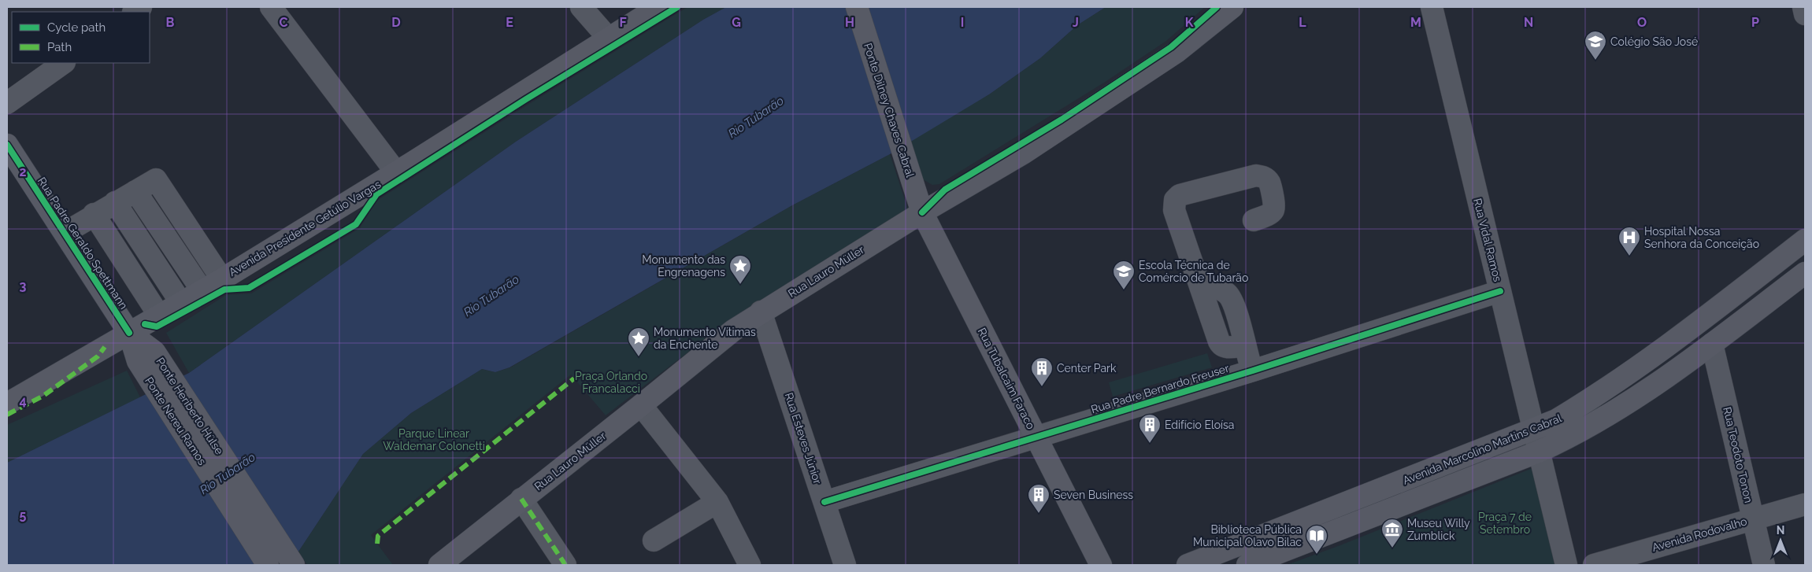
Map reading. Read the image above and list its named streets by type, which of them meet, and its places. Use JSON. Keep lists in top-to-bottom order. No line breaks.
{"streets":{"main road":["Ponte Dilney Chaves Cabral","Avenida Presidente Getúlio Vargas","Rua Padre Geraldo Spettmann","Rua Lauro Müller","Rua Tubalcaim Faraco","Ponte Heriberto Hülse","Ponte Nereu Ramos","Avenida Marcolino Martins Cabral"],"street":["Rua Vidal Ramos","Rua Padre Bernardo Freuser","Rua Esteves Júnior","Rua Teodoto Tonon","Avenida Rodovalho"]},"crossings":[["Ponte Dilney Chaves Cabral","Rua Lauro Müller"],["Ponte Dilney Chaves Cabral","Rua Tubalcaim Faraco"],["Avenida Presidente Getúlio Vargas","Rua Padre Geraldo Spettmann"],["Avenida Presidente Getúlio Vargas","Ponte Nereu Ramos"],["Rua Vidal Ramos","Rua Padre Bernardo Freuser"],["Rua Vidal Ramos","Avenida Marcolino Martins Cabral"],["Rua Padre Geraldo Spettmann","Ponte Nereu Ramos"],["Rua Lauro Müller","Rua Tubalcaim Faraco"],["Rua Lauro Müller","Rua Esteves Júnior"],["Rua Tubalcaim Faraco","Rua Padre Bernardo Freuser"],["Rua Padre Bernardo Freuser","Rua Esteves Júnior"],["Ponte Heriberto Hülse","Ponte Nereu Ramos"],["Avenida Marcolino Martins Cabral","Rua Teodoto Tonon"],["Rua Teodoto Tonon","Avenida Rodovalho"]],"water":["Rio Tubarão"],"parks":["Praça Orlando Francalacci","Parque Linear Waldemar Colonetti","Praça 7 de Setembro"],"places":{"school or university":["Colégio São José","Escola Técnica de Comércio de Tubarão"],"hospital":["Hospital Nossa Senhora da Conceição"],"place":["Monumento das Engrenagens","Monumento Vítimas da Enchente"],"building":["Center Park","Edifício Eloísa","Seven Business"],"museum":["Museu Willy Zumblick"],"library":["Biblioteca Pública Municipal Olavo Bilac"]},"legend":["Cycle path","Path"],"north":"top","grid":{"columns":["B","C","D","E","F","G","H","I","J","K","L","M","N","O","P"],"rows":["2","3","4","5"]}}
